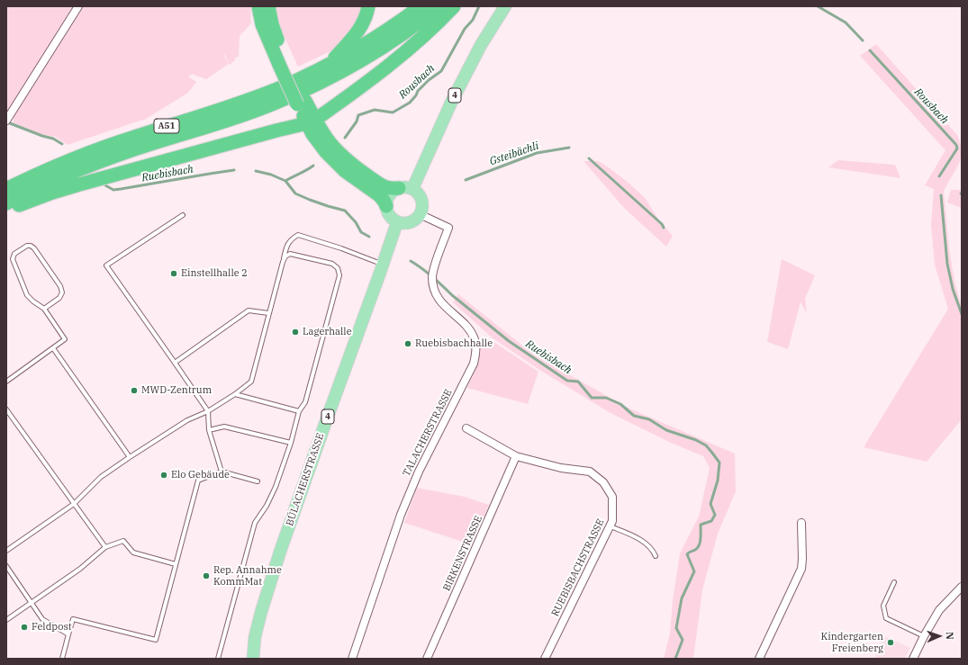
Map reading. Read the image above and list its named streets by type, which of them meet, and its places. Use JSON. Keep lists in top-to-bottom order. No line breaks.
{"streets":{"highway":["A51"],"main road":["4","BÜLACHERSTRASSE"],"street":["TALACHERSTRASSE","BIRKENSTRASSE","RUEBISBACHSTRASSE"]},"crossings":[["4","TALACHERSTRASSE"],["4","BÜLACHERSTRASSE"],["TALACHERSTRASSE","BÜLACHERSTRASSE"],["BIRKENSTRASSE","RUEBISBACHSTRASSE"]],"water":["Rousbach","Gsteibächli","Ruebisbach"],"places":["Einstellhalle 2","Lagerhalle","Ruebisbachhalle","MWD-Zentrum","Elo Gebäude","Rep. Annahme KommMat","Feldpost","Kindergarten Freienberg"],"north":"right"}
